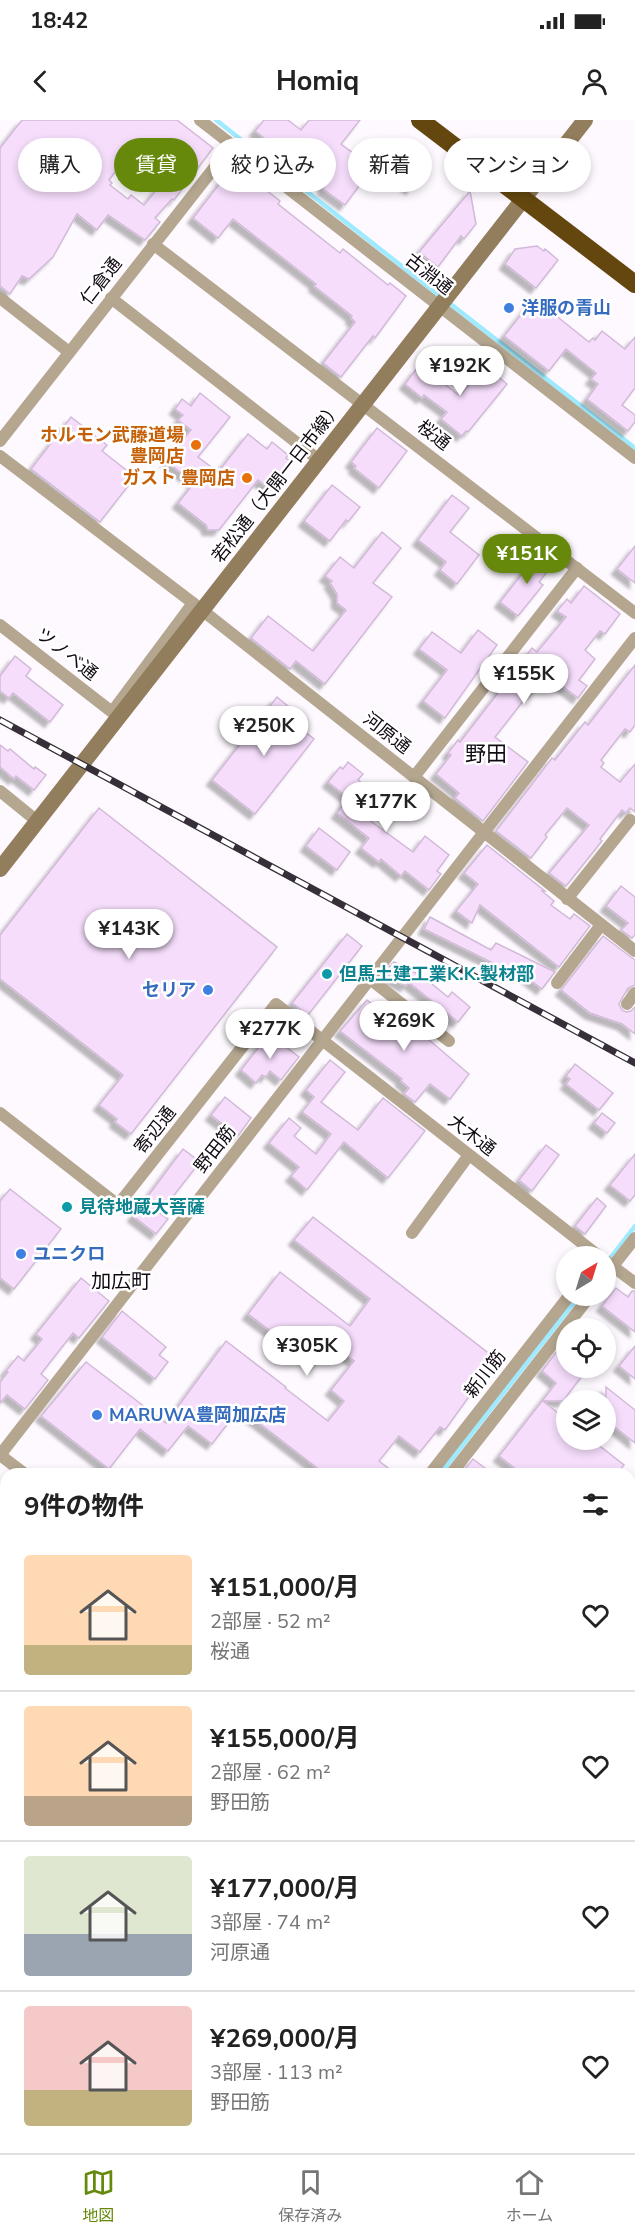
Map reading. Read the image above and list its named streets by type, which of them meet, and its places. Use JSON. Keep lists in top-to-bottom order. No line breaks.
{"streets":{"street":["古淵通","仁倉通","桜通","若松通（大開一日市線）","ツノベ通","河原通","寄辺通","大木通","野田筋","新川筋"]},"crossings":[["古淵通","若松通（大開一日市線）"],["仁倉通","桜通"],["桜通","若松通（大開一日市線）"],["若松通（大開一日市線）","ツノベ通"],["若松通（大開一日市線）","河原通"],["ツノベ通","河原通"],["河原通","野田筋"],["寄辺通","大木通"],["寄辺通","野田筋"],["大木通","野田筋"]],"districts":["野田","加広町"],"places":["洋服の青山","ホルモン武藤道場 豊岡店","ガスト 豊岡店","但馬土建工業K.K.製材部","セリア","見待地蔵大菩薩","ユニクロ","MARUWA豊岡加広店"],"north":"top right","page":{"status":"18:42","header":"Homiq","chip":["購入","賃貸","絞り込み","新着","マンション"],"price":["¥192K","¥151K","¥155K","¥250K","¥177K","¥143K","¥269K","¥277K","¥305K"],"heading":"9件の物件","list":[{"name":"¥151,000/月","note":"2部屋 · 52 m² · 桜通"},{"name":"¥155,000/月","note":"2部屋 · 62 m² · 野田筋"},{"name":"¥177,000/月","note":"3部屋 · 74 m² · 河原通"},{"name":"¥269,000/月","note":"3部屋 · 113 m² · 野田筋"}],"tabs":["地図","保存済み","ホーム"]}}
